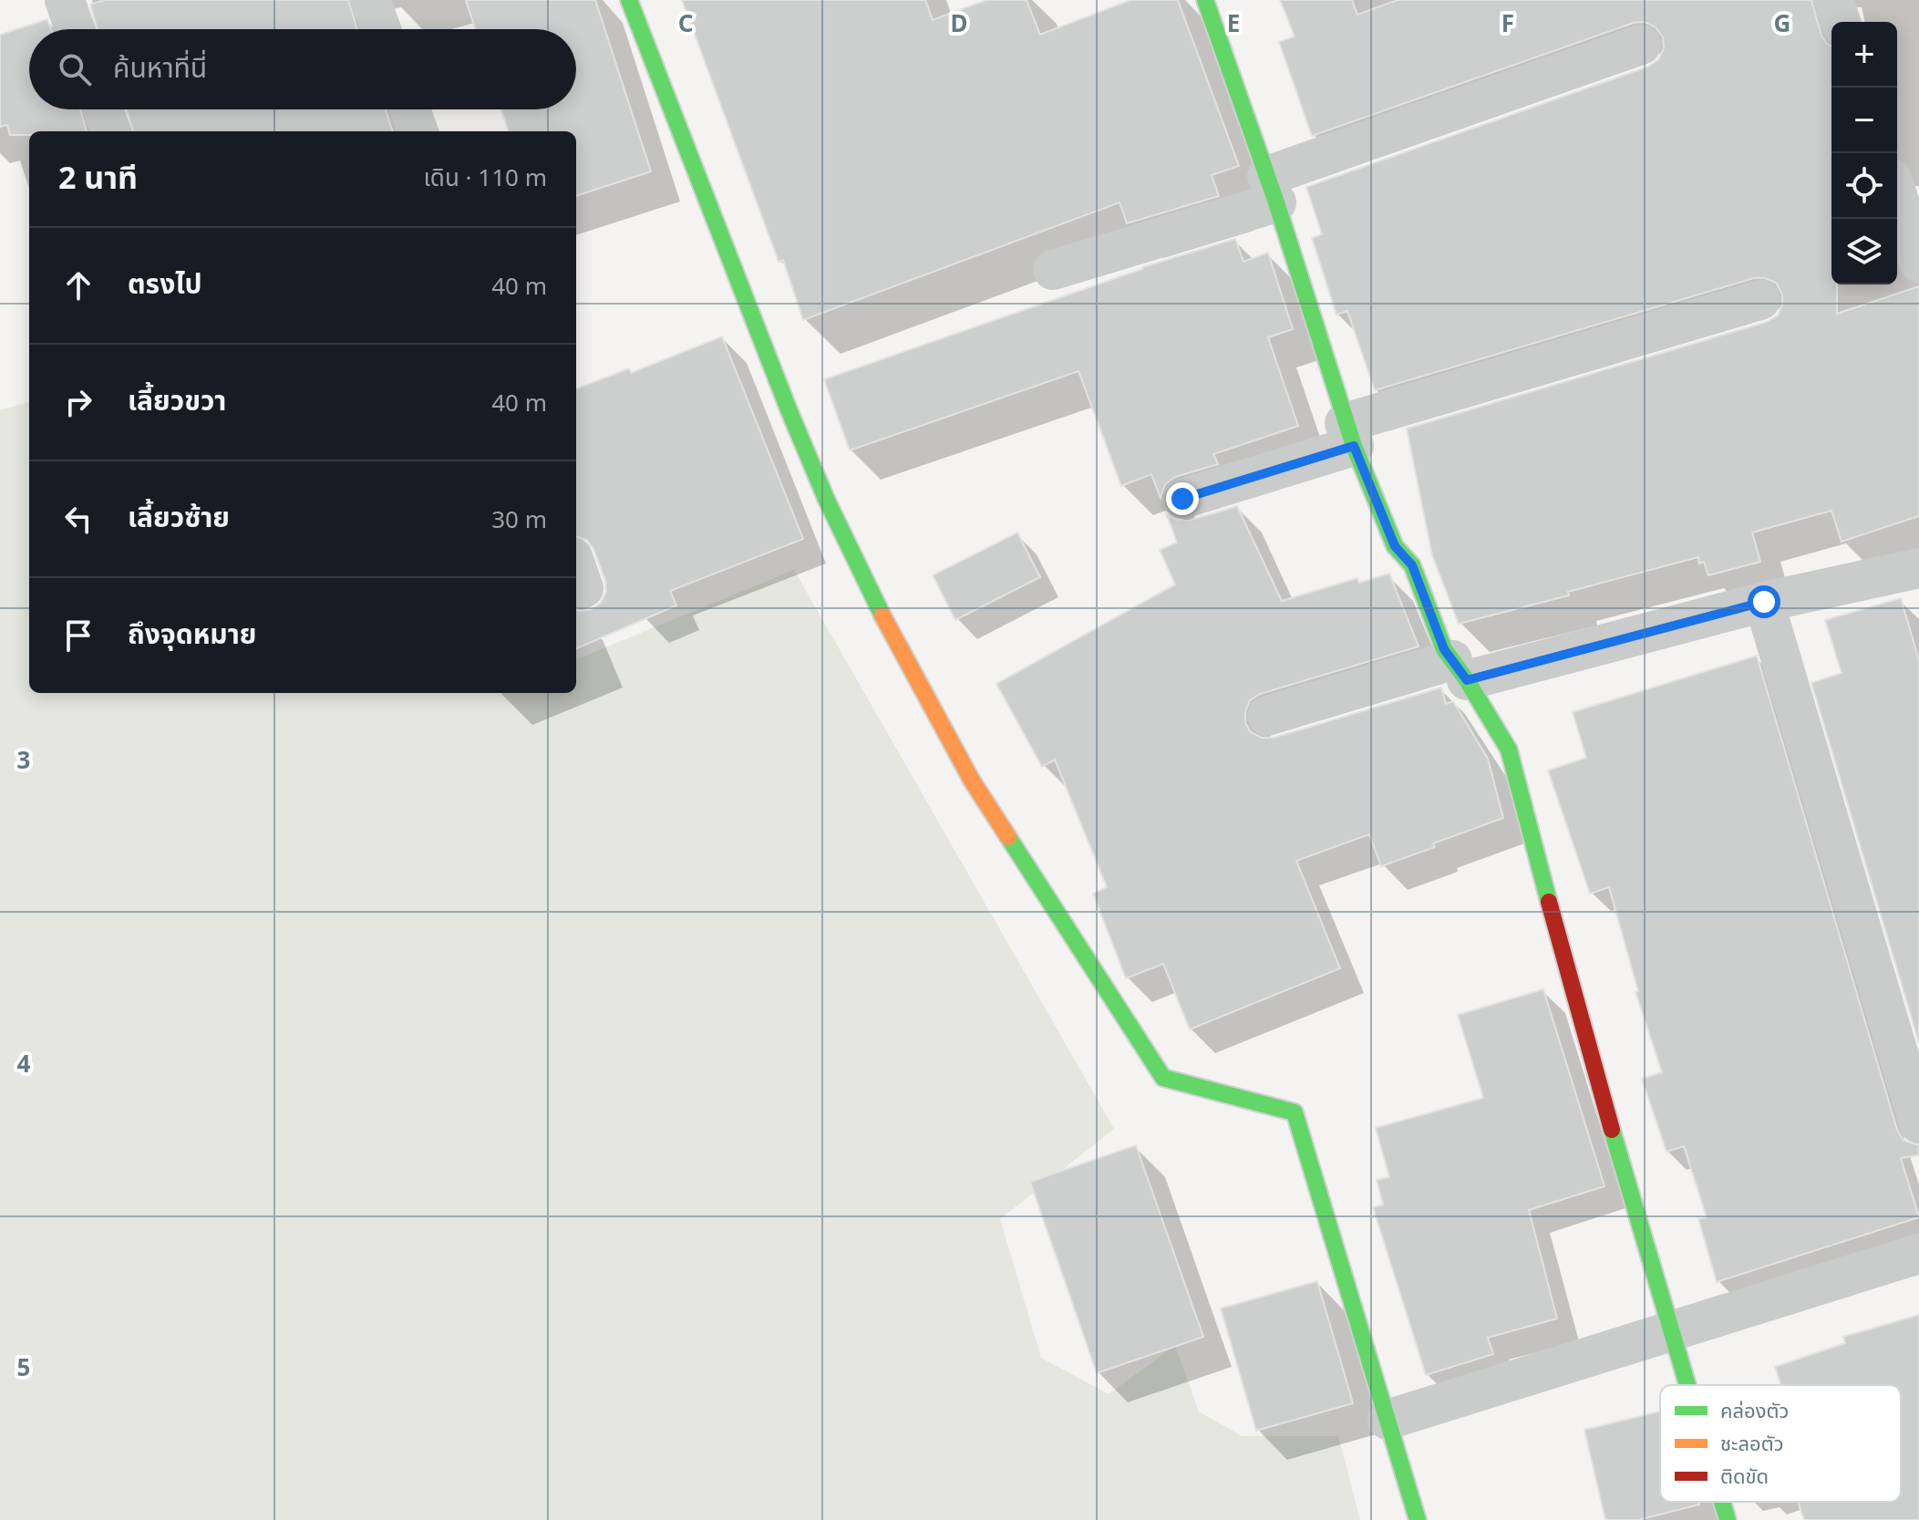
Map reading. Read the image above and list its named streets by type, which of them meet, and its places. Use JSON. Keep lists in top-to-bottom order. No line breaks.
{"legend":["คล่องตัว","ชะลอตัว","ติดขัด"],"page":{"map_buttons":["+","−"],"search":"ค้นหาที่นี่","heading":["2 นาที","เดิน · 110 m"],"list":[["ตรงไป","40 m"],["เลี้ยวขวา","40 m"],["เลี้ยวซ้าย","30 m"],"ถึงจุดหมาย"]},"grid":{"columns":["C","D","E","F","G"],"rows":["3","4","5"]}}
